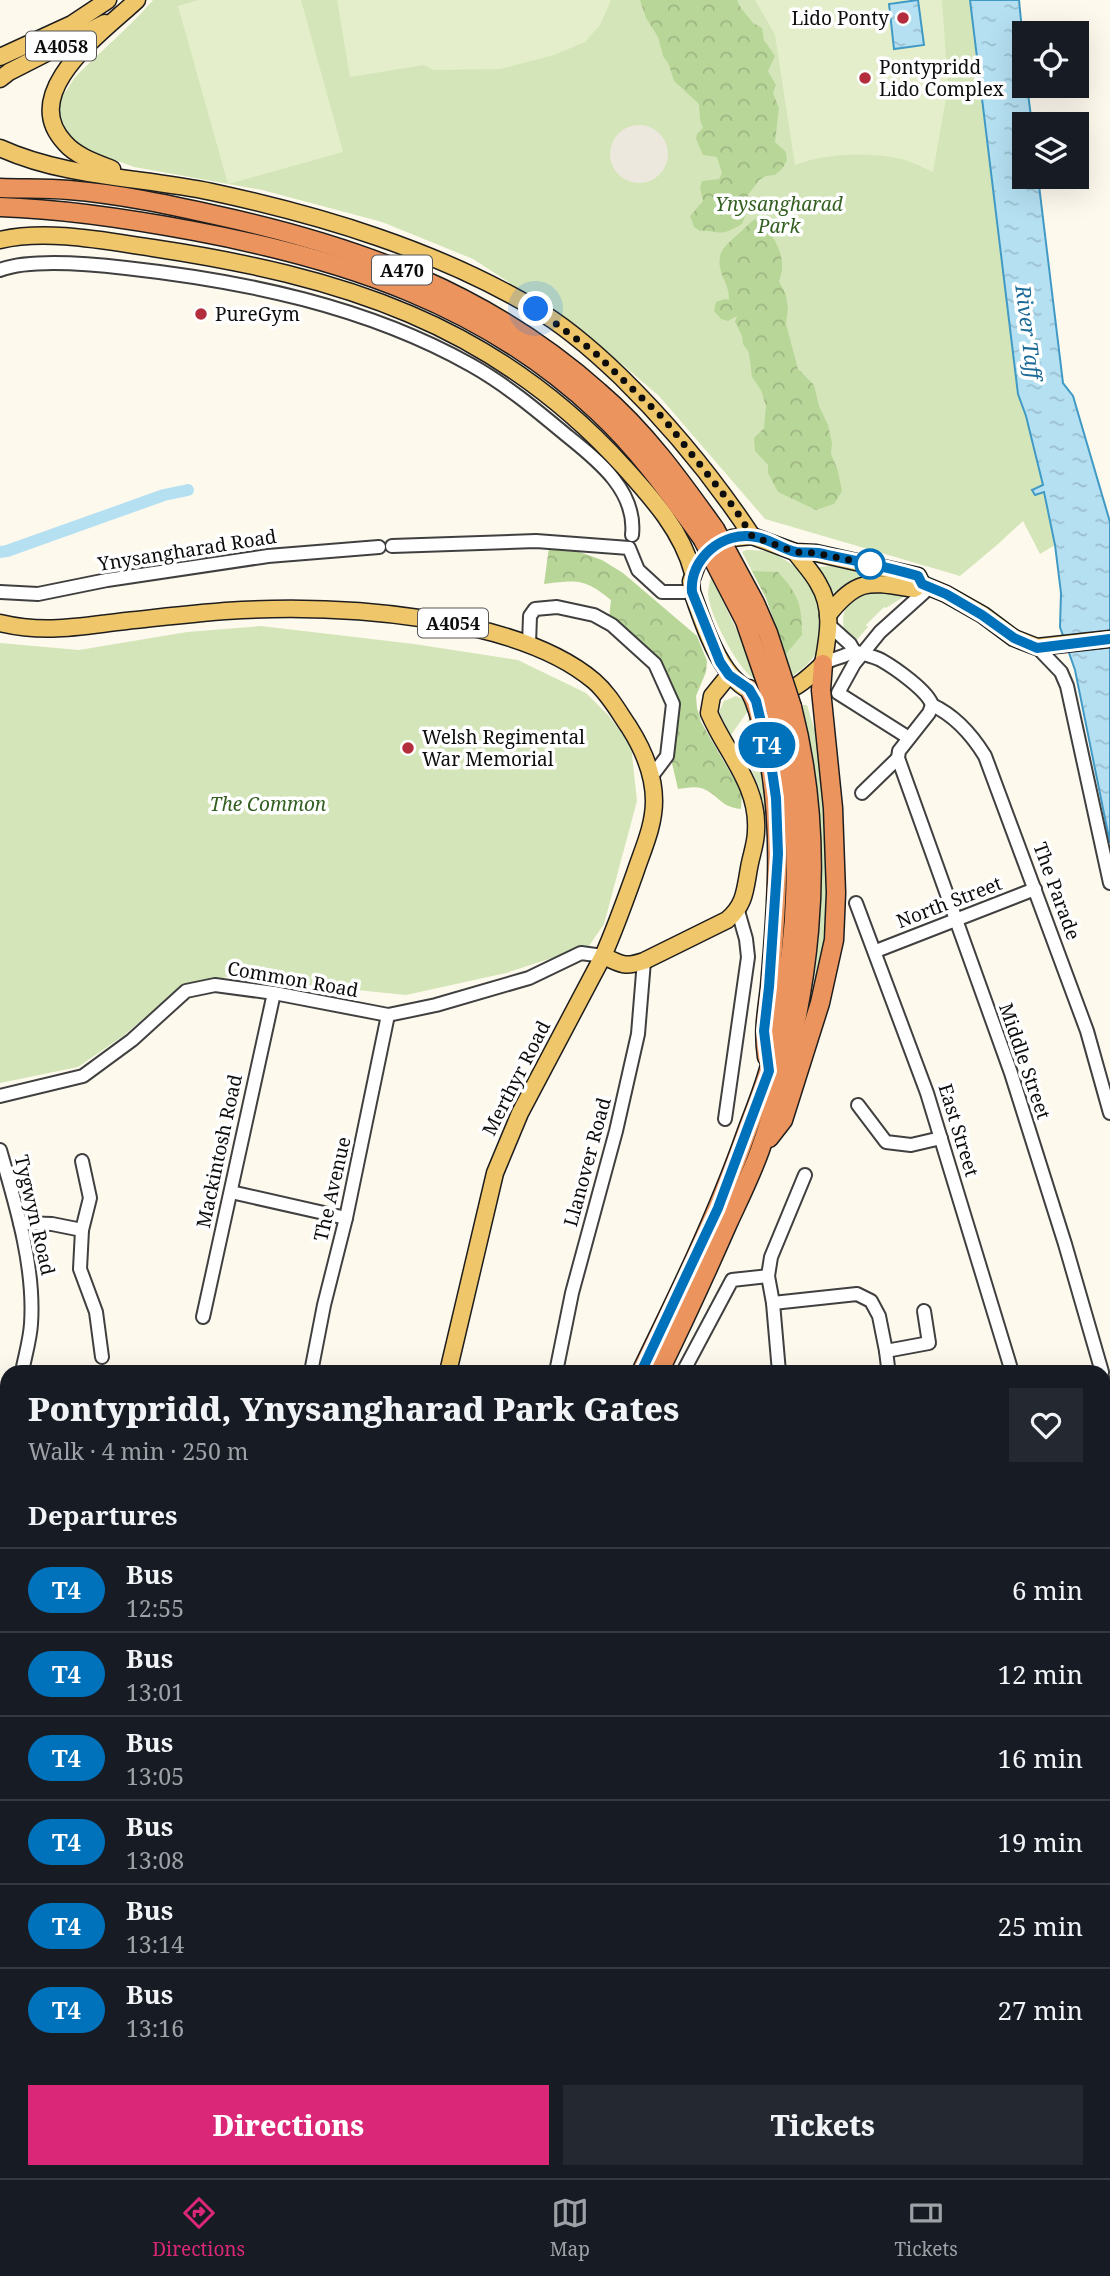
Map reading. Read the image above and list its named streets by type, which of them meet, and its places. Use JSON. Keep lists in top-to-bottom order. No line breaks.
{"streets":{"highway":["A470"],"main road":["A4058","A4054","Merthyr Road"],"street":["Ynysangharad Road","The Parade","North Street","Common Road","Middle Street","East Street","Mackintosh Road","Llanover Road","The Avenue","Tygwyn Road"]},"crossings":[["A4054","Common Road"],["A4054","Merthyr Road"],["The Parade","North Street"],["North Street","Middle Street"],["North Street","East Street"],["Common Road","Merthyr Road"],["Common Road","Mackintosh Road"],["Common Road","The Avenue"]],"water":["River Taff"],"parks":["Ynysangharad Park","The Common"],"places":["Lido Ponty","Pontypridd Lido Complex","PureGym","Welsh Regimental War Memorial"],"lines":["bus line T4"],"page":{"on_map":"T4","heading":[["Pontypridd, Ynysangharad Park Gates","Walk · 4 min · 250 m"],"Departures"],"list":[{"mark":"T4","name":"Bus","note":"12:55","value":"6 min"},{"mark":"T4","name":"Bus","note":"13:01","value":"12 min"},{"mark":"T4","name":"Bus","note":"13:05","value":"16 min"},{"mark":"T4","name":"Bus","note":"13:08","value":"19 min"},{"mark":"T4","name":"Bus","note":"13:14","value":"25 min"},{"mark":"T4","name":"Bus","note":"13:16","value":"27 min"}],"buttons":["Directions","Tickets"],"tabs":["Directions","Map","Tickets"]}}
